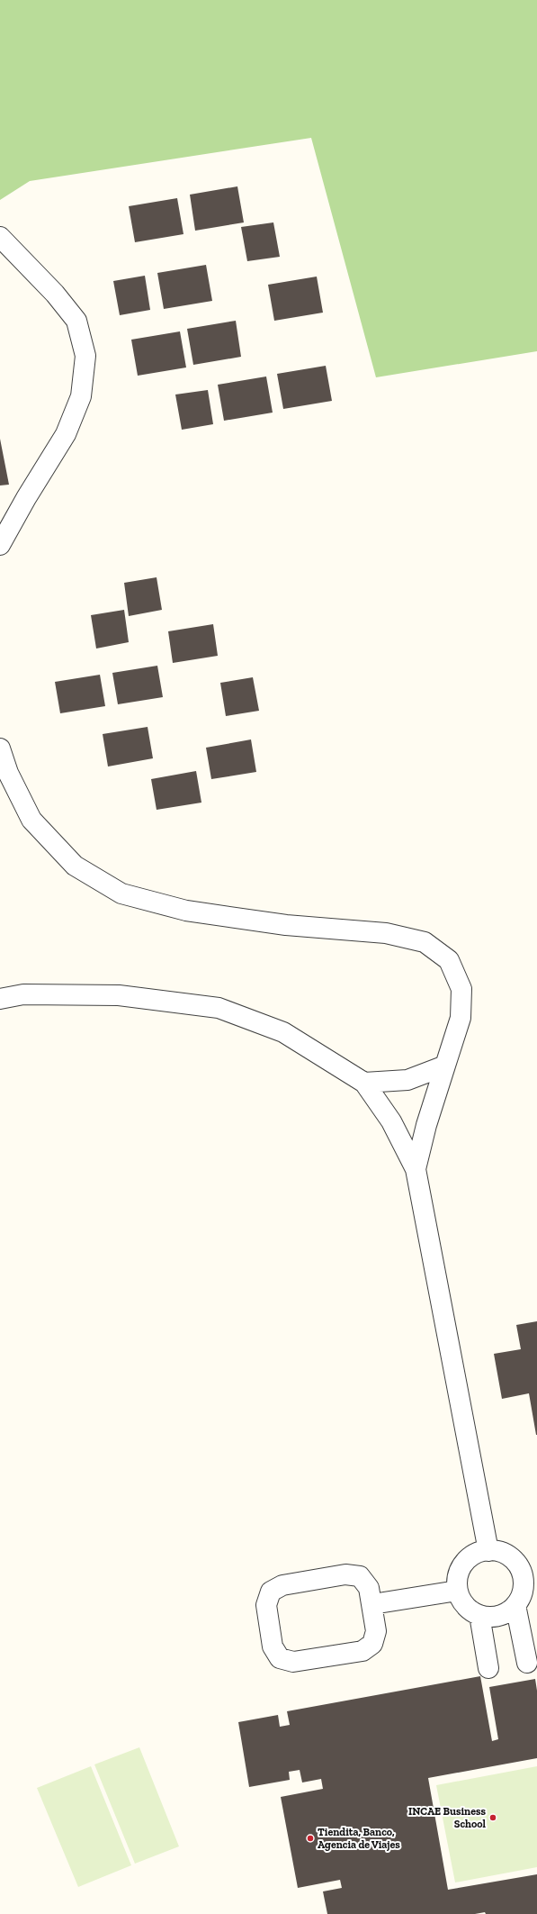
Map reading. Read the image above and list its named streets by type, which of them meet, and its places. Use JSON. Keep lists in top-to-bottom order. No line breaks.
{"places":["INCAE Business School","Tiendita, Banco, Agencia de Viajes"]}
